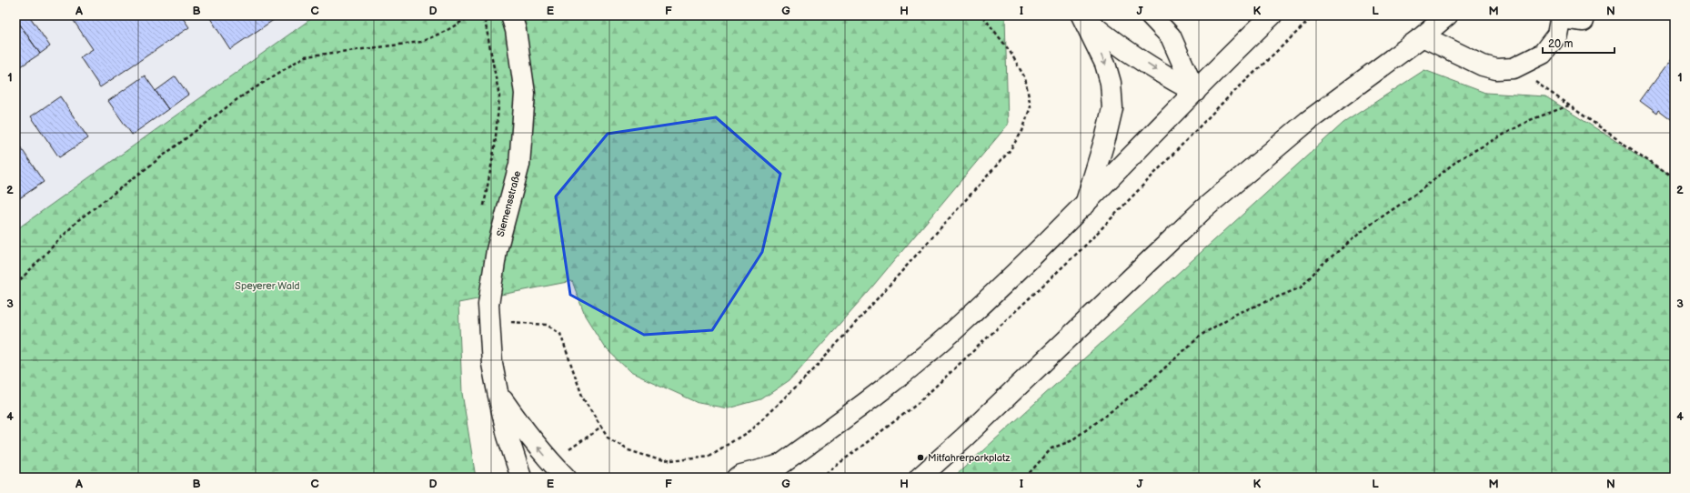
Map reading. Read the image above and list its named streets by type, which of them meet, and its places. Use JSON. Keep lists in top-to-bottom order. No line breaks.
{"streets":{"main road":["Siemensstraße"]},"parks":["Speyerer Wald"],"places":["Mitfahrerparkplatz"],"scale_bar":"20 m","grid":{"columns":["A","B","C","D","E","F","G","H","I","J","K","L","M","N"],"rows":["1","2","3","4"]}}
